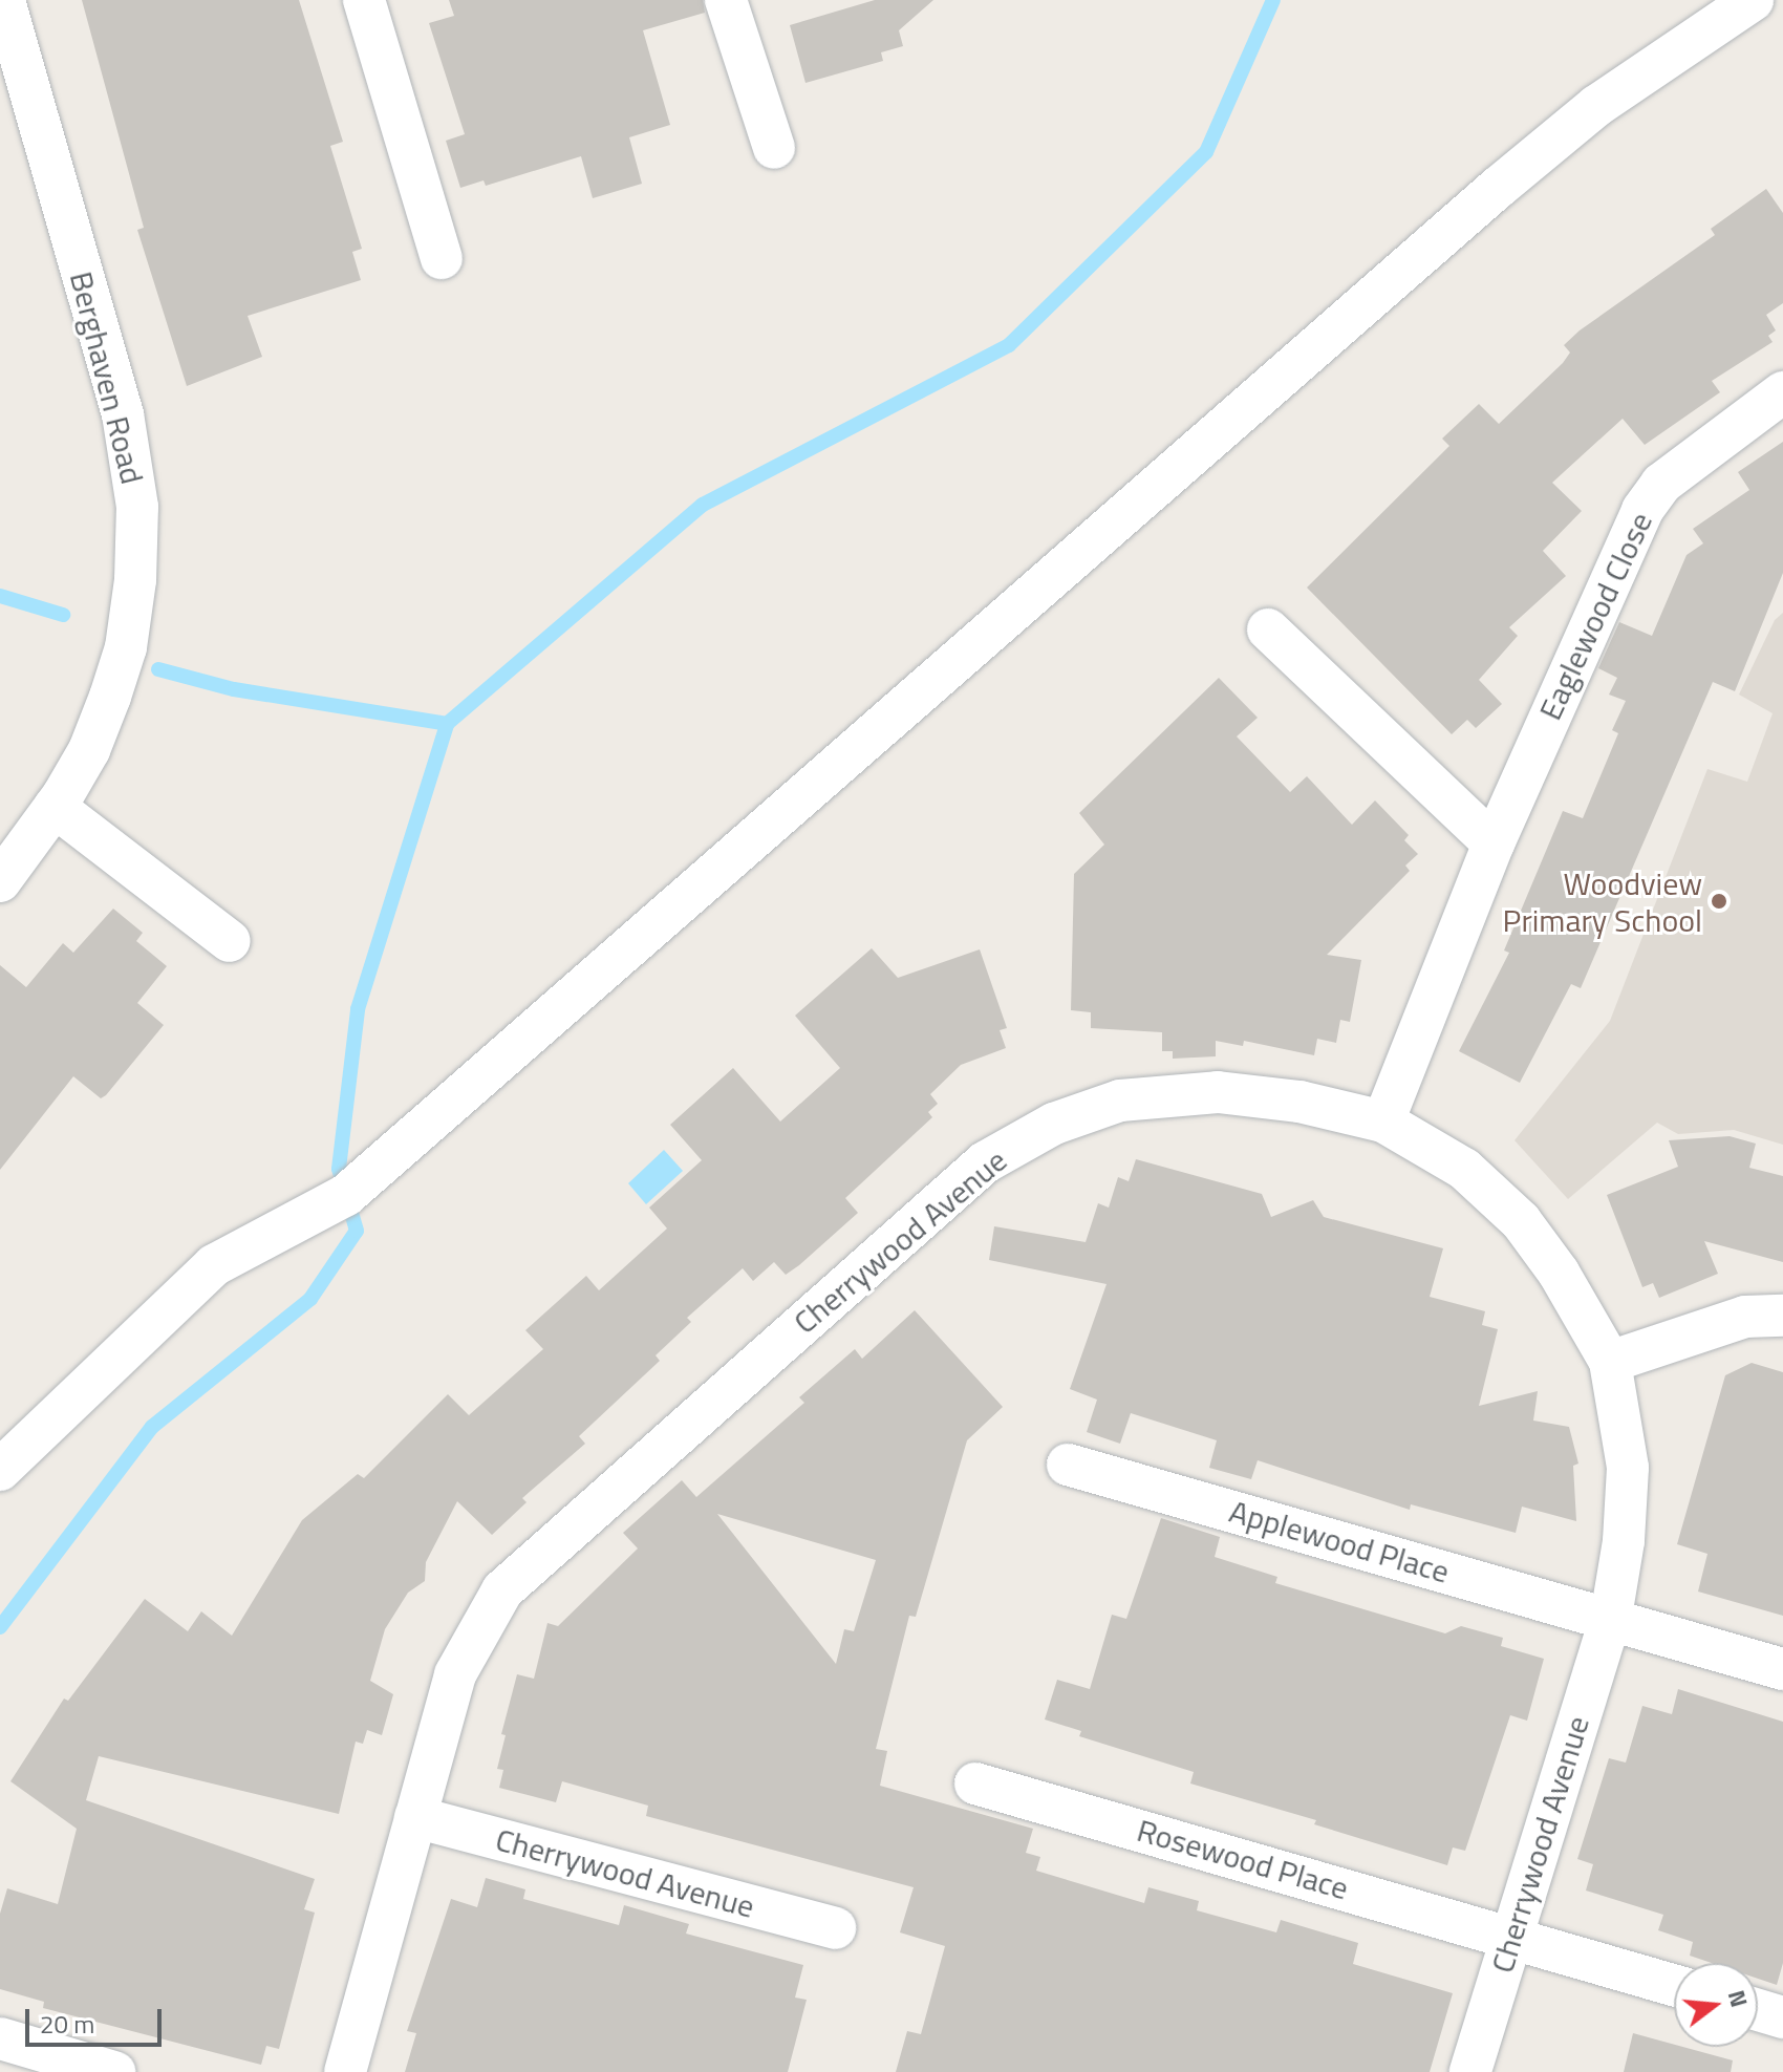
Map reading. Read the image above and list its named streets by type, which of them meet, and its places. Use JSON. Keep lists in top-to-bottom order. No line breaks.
{"streets":{"street":["Berghaven Road","Eaglewood Close","Cherrywood Avenue","Applewood Place","Rosewood Place"]},"crossings":[["Eaglewood Close","Cherrywood Avenue"],["Cherrywood Avenue","Applewood Place"],["Cherrywood Avenue","Rosewood Place"]],"places":["Woodview Primary School"],"scale_bar":"20 m","north":"right"}
